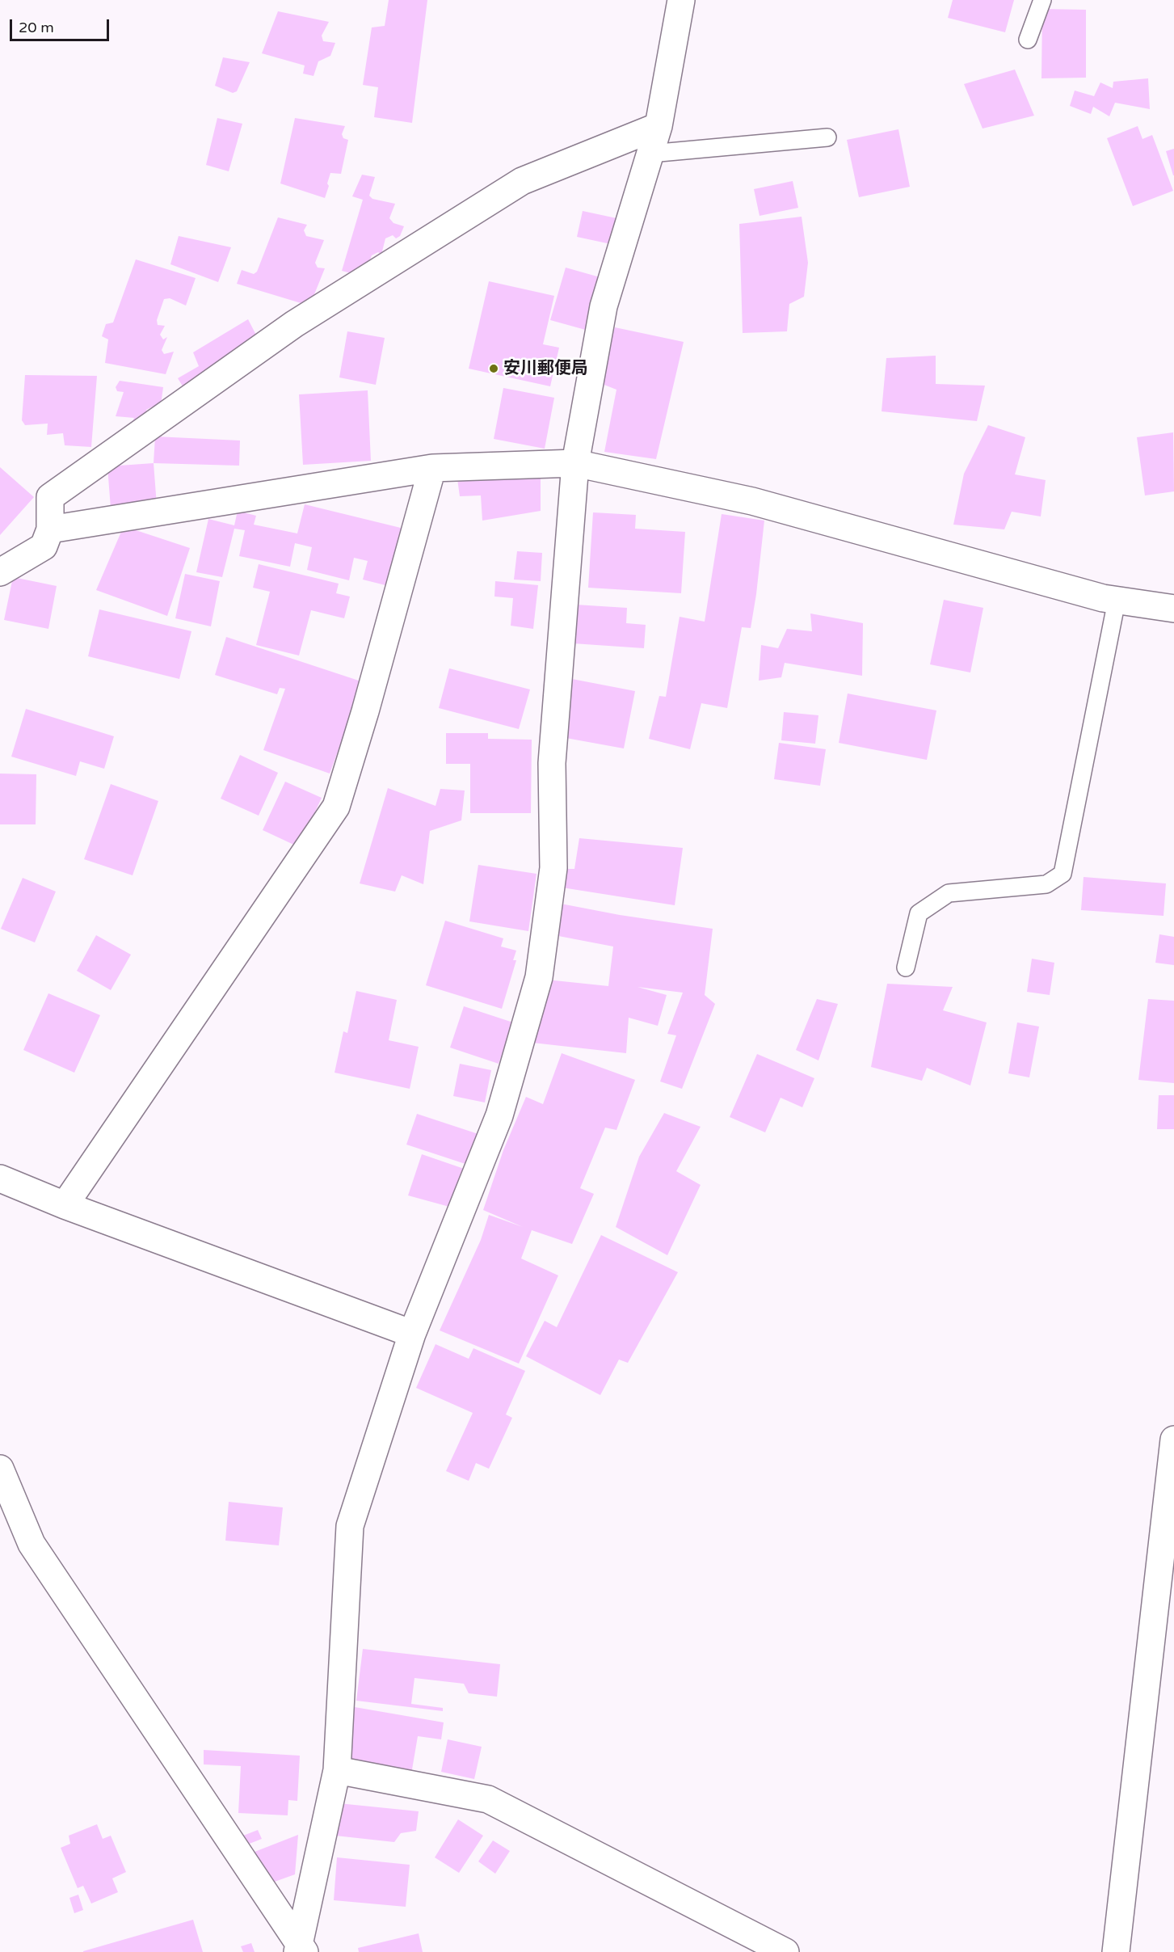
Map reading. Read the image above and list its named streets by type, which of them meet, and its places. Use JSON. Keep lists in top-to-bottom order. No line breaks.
{"places":["安川郵便局"],"scale_bar":"20 m"}
